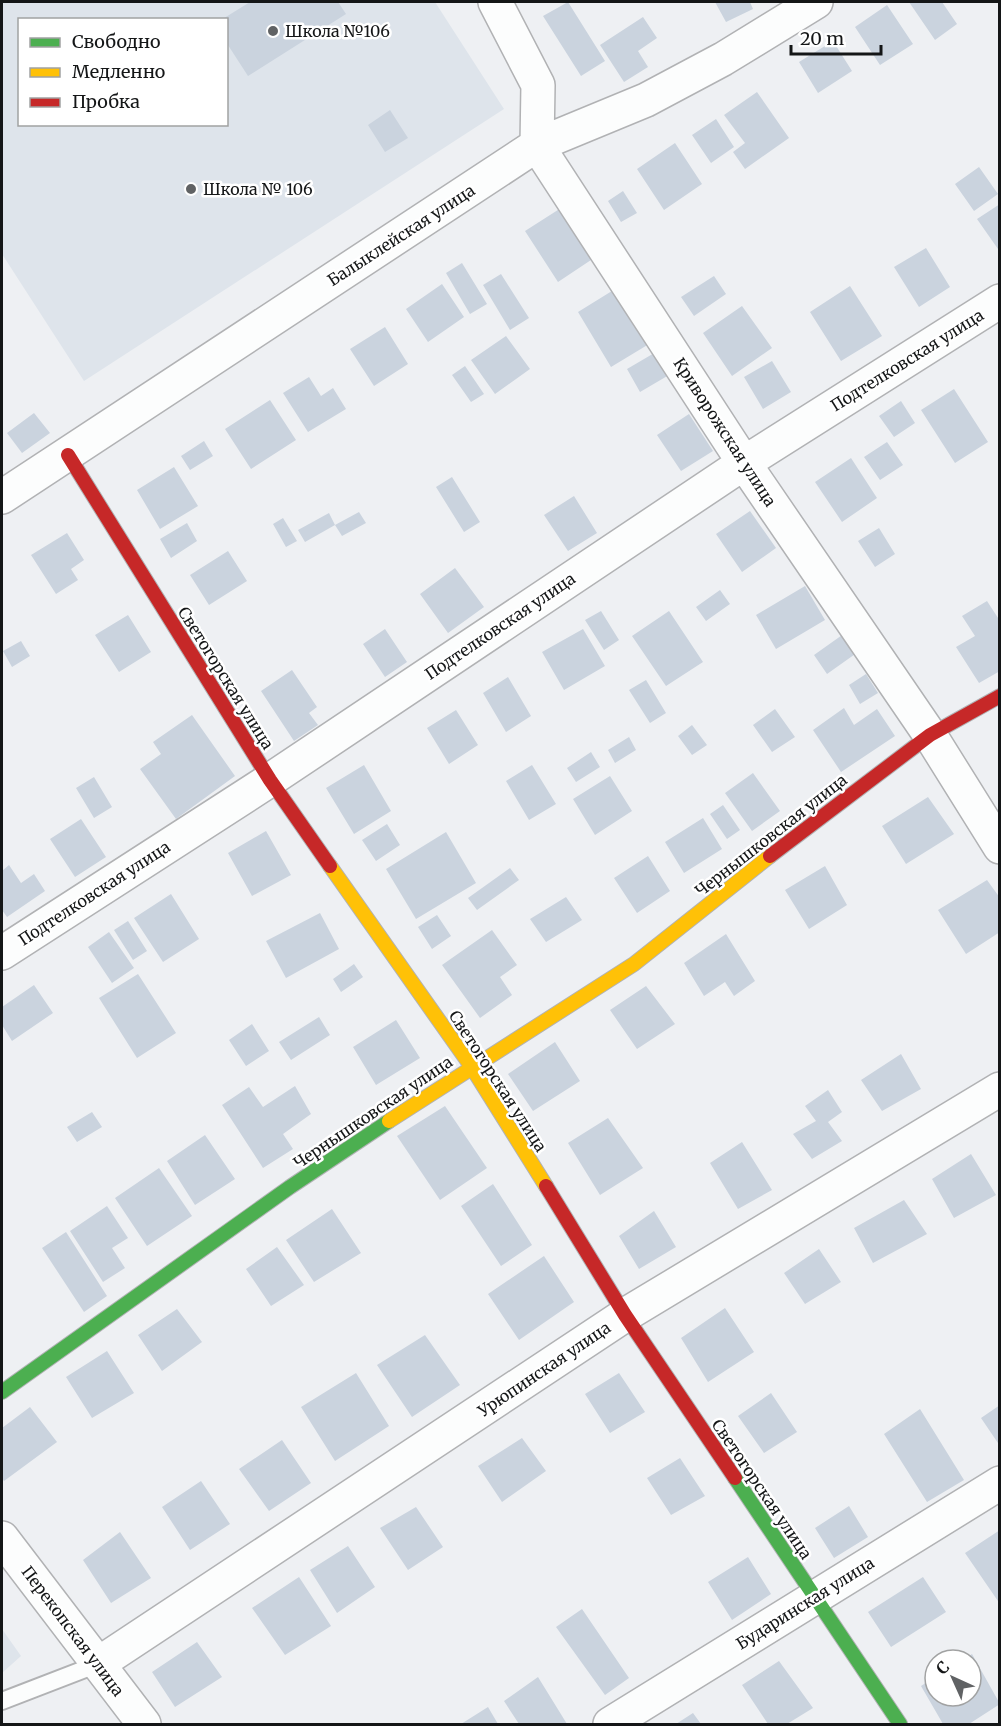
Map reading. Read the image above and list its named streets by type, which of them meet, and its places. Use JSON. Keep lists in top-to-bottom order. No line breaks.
{"streets":{"street":["Балыклейская улица","Подтелковская улица","Криворожская улица","Светогорская улица","Чернышковская улица","Урюпинская улица","Бударинская улица","Перекопская улица"]},"crossings":[["Балыклейская улица","Криворожская улица"],["Балыклейская улица","Светогорская улица"],["Подтелковская улица","Криворожская улица"],["Подтелковская улица","Светогорская улица"],["Криворожская улица","Чернышковская улица"],["Светогорская улица","Чернышковская улица"],["Светогорская улица","Урюпинская улица"],["Светогорская улица","Бударинская улица"],["Урюпинская улица","Перекопская улица"]],"places":["Школа №106","Школа № 106"],"legend":["Свободно","Медленно","Пробка"],"scale_bar":"20 m","north":"top left"}
